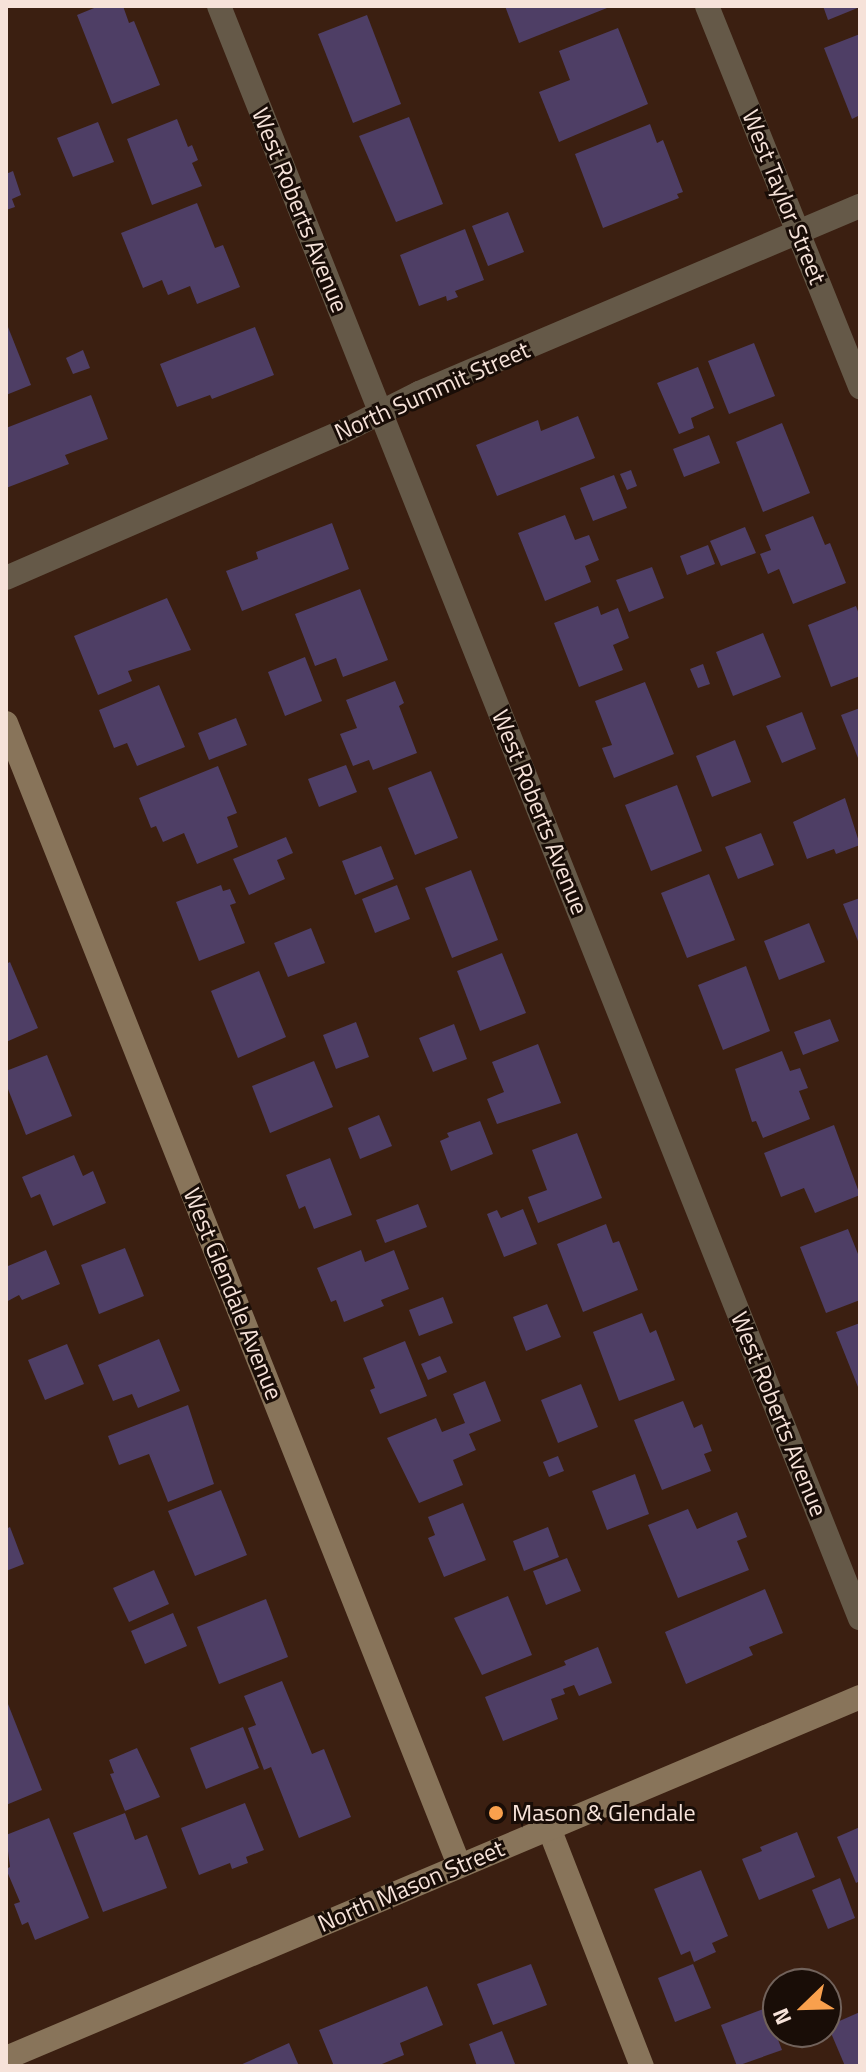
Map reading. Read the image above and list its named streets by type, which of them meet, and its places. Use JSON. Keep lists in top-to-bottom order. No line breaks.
{"streets":{"street":["West Taylor Street","West Roberts Avenue","North Summit Street","West Glendale Avenue","North Mason Street"]},"crossings":[["West Taylor Street","North Summit Street"],["West Roberts Avenue","North Summit Street"],["West Glendale Avenue","North Mason Street"]],"places":["Mason & Glendale"],"north":"bottom left"}
